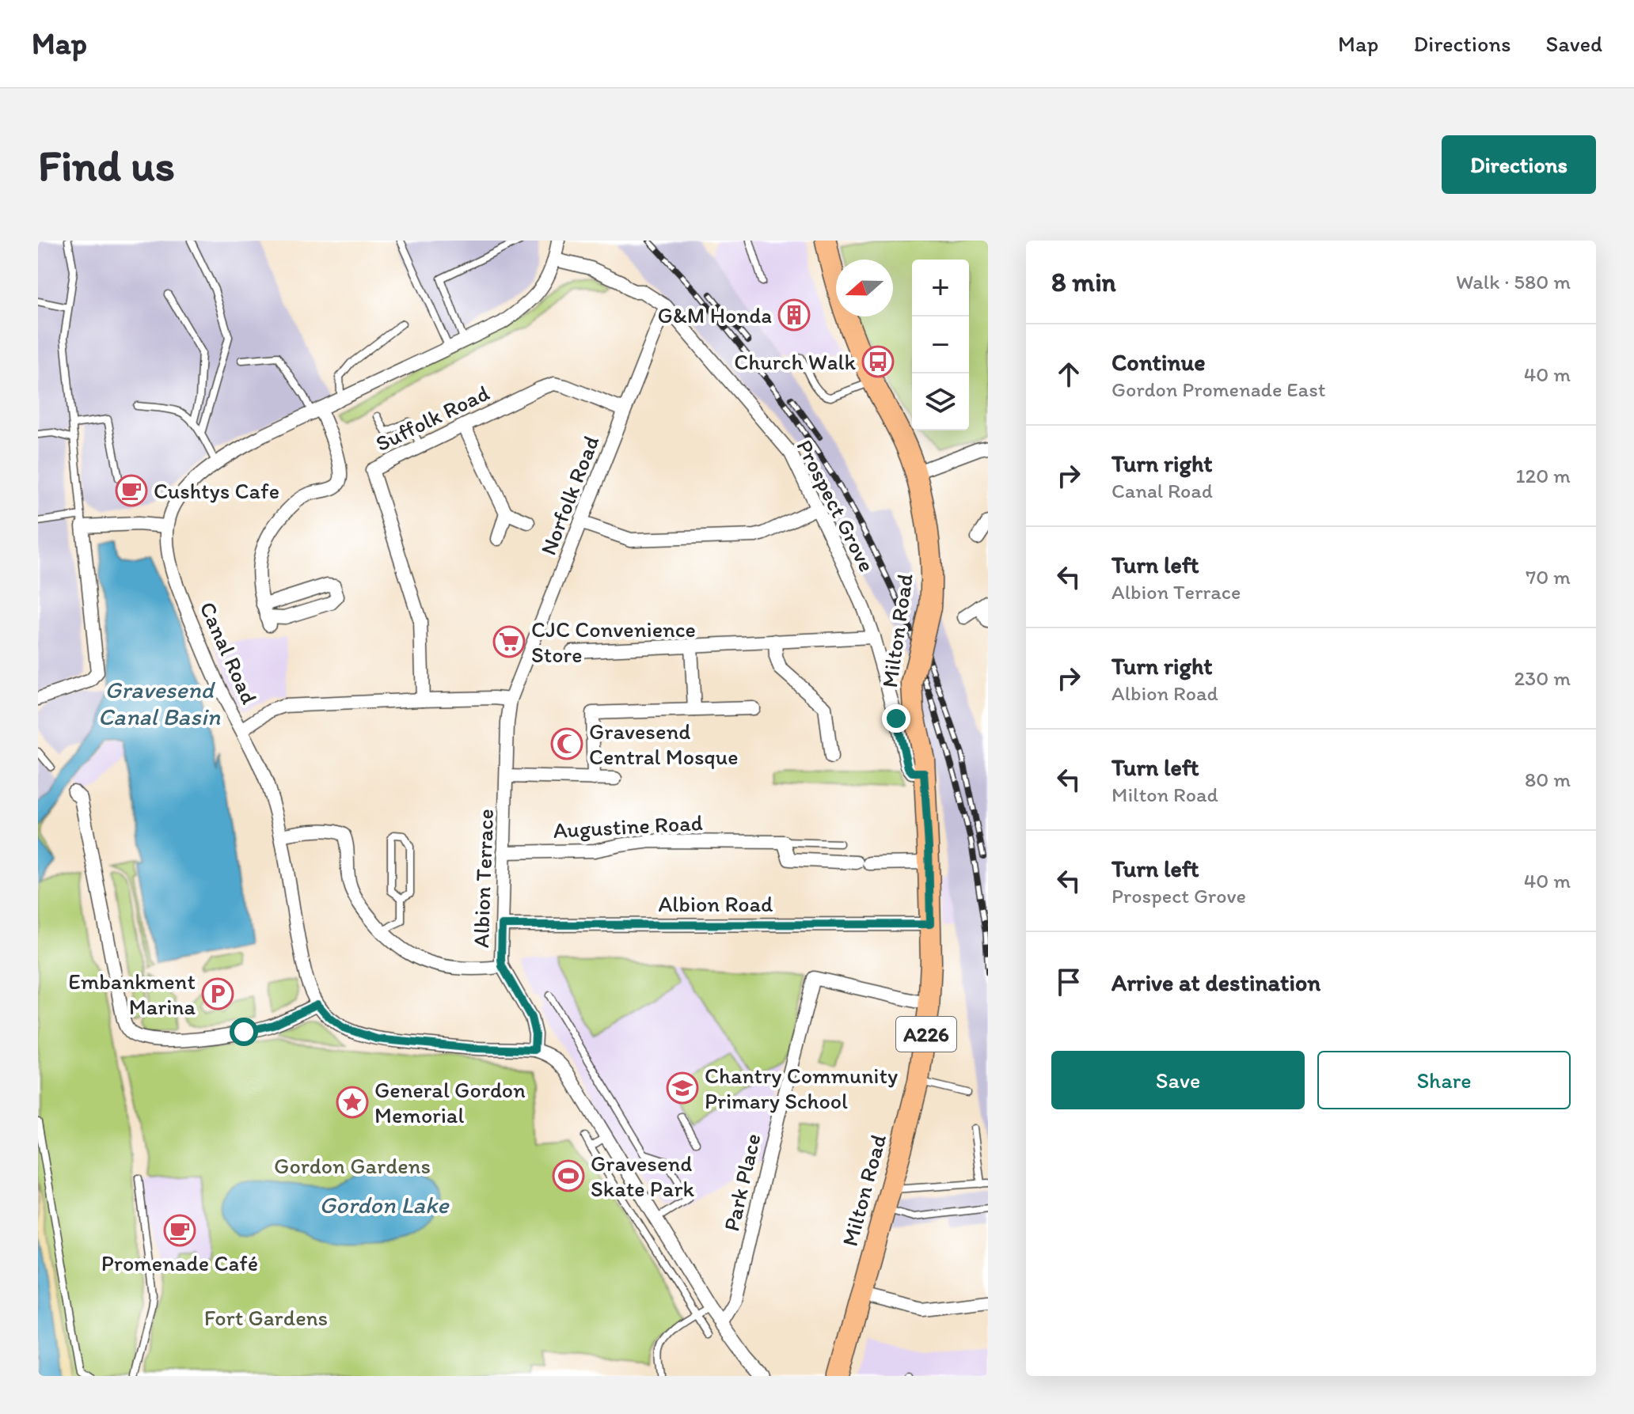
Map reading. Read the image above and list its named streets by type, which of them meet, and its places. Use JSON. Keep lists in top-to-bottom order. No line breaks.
{"streets":{"main road":["Milton Road","A226"],"street":["Suffolk Road","Norfolk Road","Prospect Grove","Canal Road","Augustine Road","Albion Terrace","Albion Road","Park Place"]},"crossings":[["Suffolk Road","Norfolk Road"],["Norfolk Road","Prospect Grove"],["Norfolk Road","Albion Terrace"],["Prospect Grove","Milton Road"],["Prospect Grove","Canal Road"],["Milton Road","Albion Road"],["Milton Road","Park Place"],["Canal Road","Albion Terrace"],["Augustine Road","Albion Terrace"],["Albion Terrace","Albion Road"]],"water":["Gravesend Canal Basin","Gordon Lake"],"parks":["Gordon Gardens","Fort Gardens"],"places":{"building":["G&M Honda"],"bus stop":["Church Walk"],"cafe":["Cushtys Cafe","Promenade Café"],"supermarket":["CJC Convenience Store"],"mosque":["Gravesend Central Mosque"],"parking":["Embankment Marina"],"school or university":["Chantry Community Primary School"],"place":["General Gordon Memorial"],"sports":["Gravesend Skate Park"]},"north":"left","page":{"header":"Map","nav":["Map","Directions","Saved"],"buttons":["Directions",["Save","Share"]],"title":"Find us","heading":["8 min","Walk · 580 m"],"map_buttons":["+","−"],"list":[["Continue","Gordon Promenade East","40 m"],["Turn right","Canal Road","120 m"],["Turn left","Albion Terrace","70 m"],["Turn right","Albion Road","230 m"],["Turn left","Milton Road","80 m"],["Turn left","Prospect Grove","40 m"],"Arrive at destination"]}}
